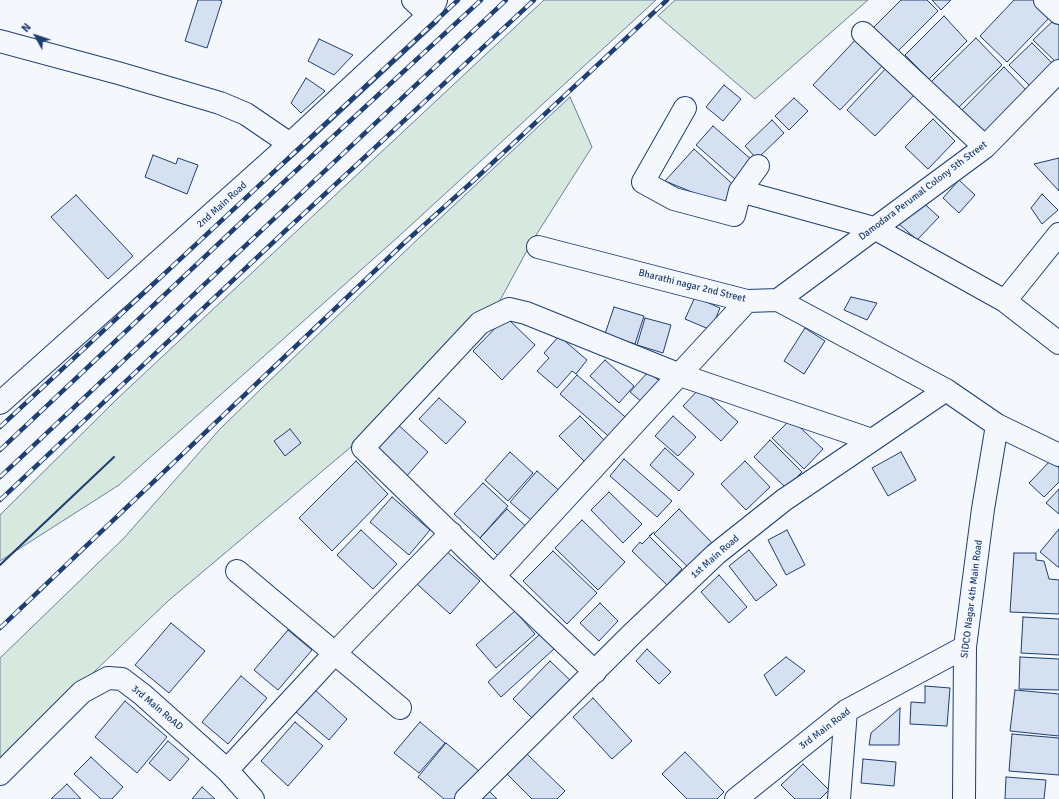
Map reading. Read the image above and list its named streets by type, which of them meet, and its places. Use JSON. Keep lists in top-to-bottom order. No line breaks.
{"streets":{"street":["Damodara Perumal Colony 5th Street","2nd Main Road","Bharathi nagar 2nd Street","1st Main Road","SIDCO Nagar 4th Main Road","3rd Main RoAD","3rd Main Road"]},"crossings":[["Damodara Perumal Colony 5th Street","Bharathi nagar 2nd Street"],["SIDCO Nagar 4th Main Road","3rd Main Road"]],"north":"top left"}
